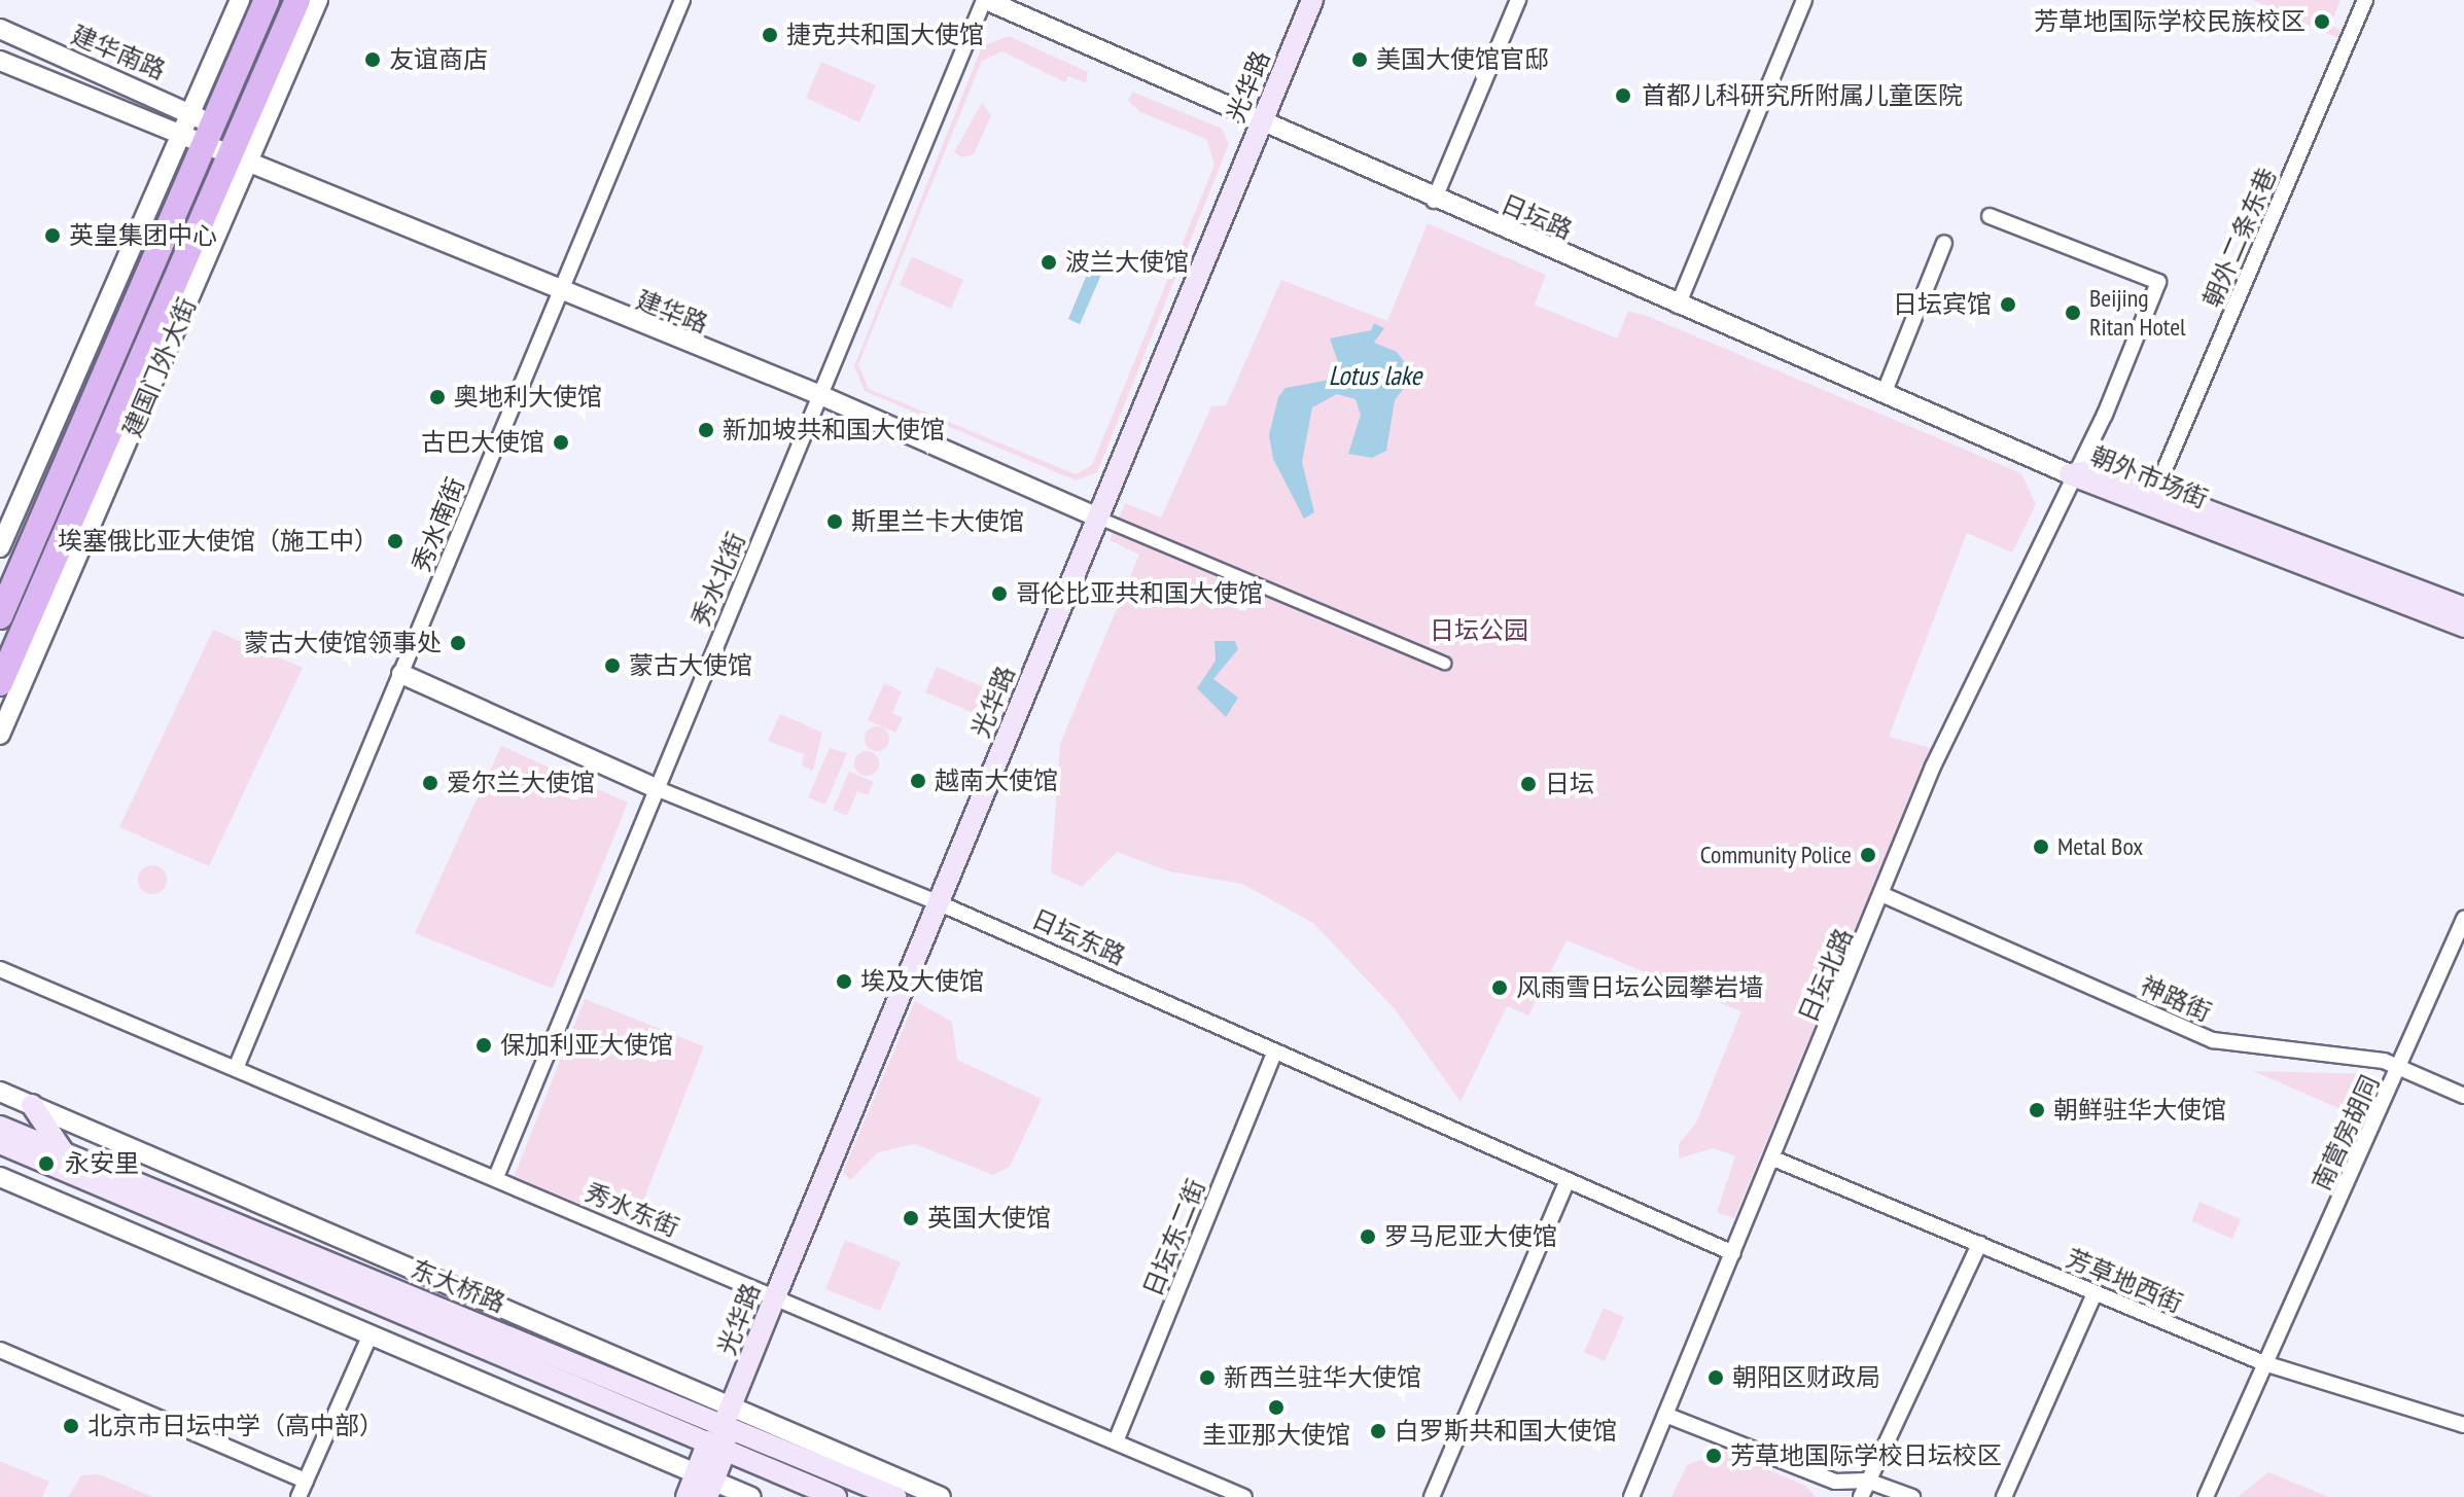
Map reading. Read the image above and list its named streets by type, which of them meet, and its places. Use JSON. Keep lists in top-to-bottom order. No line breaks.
{"streets":{"highway":["建国门外大街"],"main road":["光华路","朝外市场街","东大桥路"],"street":["建华南路","日坛路","朝外二条东巷","建华路","秀水南街","秀水北街","日坛东路","日坛北路","神路街","南营房胡同","秀水东街","日坛东二街","芳草地西街"]},"crossings":[["建华南路","建华路"],["建华南路","建国门外大街"],["光华路","日坛路"],["光华路","建华路"],["光华路","日坛东路"],["光华路","秀水东街"],["光华路","东大桥路"],["日坛路","朝外市场街"],["日坛路","秀水北街"],["日坛路","日坛北路"],["朝外二条东巷","朝外市场街"],["建华路","建国门外大街"],["建华路","秀水南街"],["建华路","秀水北街"],["朝外市场街","日坛北路"],["秀水南街","日坛东路"],["秀水南街","秀水东街"],["秀水北街","日坛东路"],["秀水北街","秀水东街"],["日坛东路","日坛北路"],["日坛东路","日坛东二街"],["日坛北路","神路街"],["日坛北路","芳草地西街"],["神路街","南营房胡同"],["南营房胡同","芳草地西街"],["秀水东街","日坛东二街"]],"water":["Lotus lake"],"parks":["日坛公园"],"places":["芳草地国际学校民族校区","捷克共和国大使馆","友谊商店","美国大使馆官邸","首都儿科研究所附属儿童医院","英皇集团中心","波兰大使馆","日坛宾馆","Beijing Ritan Hotel","奥地利大使馆","新加坡共和国大使馆","古巴大使馆","斯里兰卡大使馆","埃塞俄比亚大使馆（施工中）","哥伦比亚共和国大使馆","蒙古大使馆领事处","蒙古大使馆","越南大使馆","爱尔兰大使馆","日坛","Metal Box","Community Police","埃及大使馆","风雨雪日坛公园攀岩墙","保加利亚大使馆","朝鲜驻华大使馆","永安里","英国大使馆","罗马尼亚大使馆","新西兰驻华大使馆","朝阳区财政局","圭亚那大使馆","北京市日坛中学（高中部）","白罗斯共和国大使馆","芳草地国际学校日坛校区"]}
